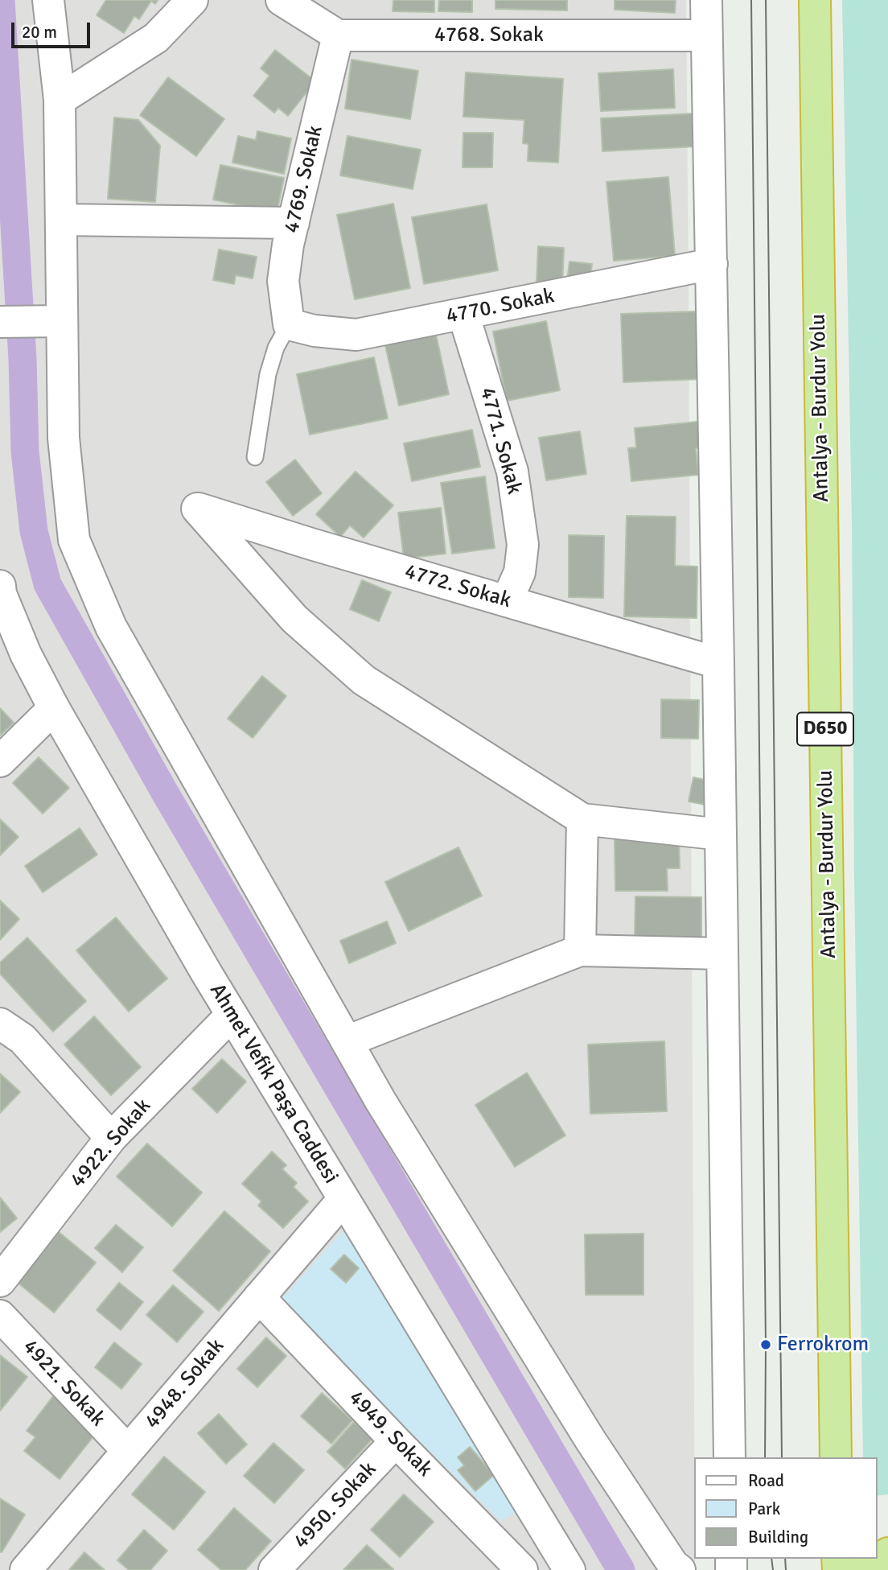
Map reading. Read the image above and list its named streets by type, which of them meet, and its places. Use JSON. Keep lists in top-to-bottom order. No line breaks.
{"streets":{"highway":["Antalya - Burdur Yolu","D650"],"street":["4768. Sokak","4769. Sokak","4770. Sokak","4771. Sokak","4772. Sokak","Ahmet Vefik Paşa Caddesi","4922. Sokak","4921. Sokak","4948. Sokak","4949. Sokak","4950. Sokak"]},"crossings":[["4768. Sokak","4769. Sokak"],["4769. Sokak","4770. Sokak"],["4770. Sokak","4771. Sokak"],["4771. Sokak","4772. Sokak"],["Ahmet Vefik Paşa Caddesi","4922. Sokak"],["Ahmet Vefik Paşa Caddesi","4948. Sokak"],["4921. Sokak","4948. Sokak"],["4948. Sokak","4949. Sokak"],["4949. Sokak","4950. Sokak"]],"places":["Ferrokrom"],"legend":["Road","Park","Building"],"scale_bar":"20 m"}
